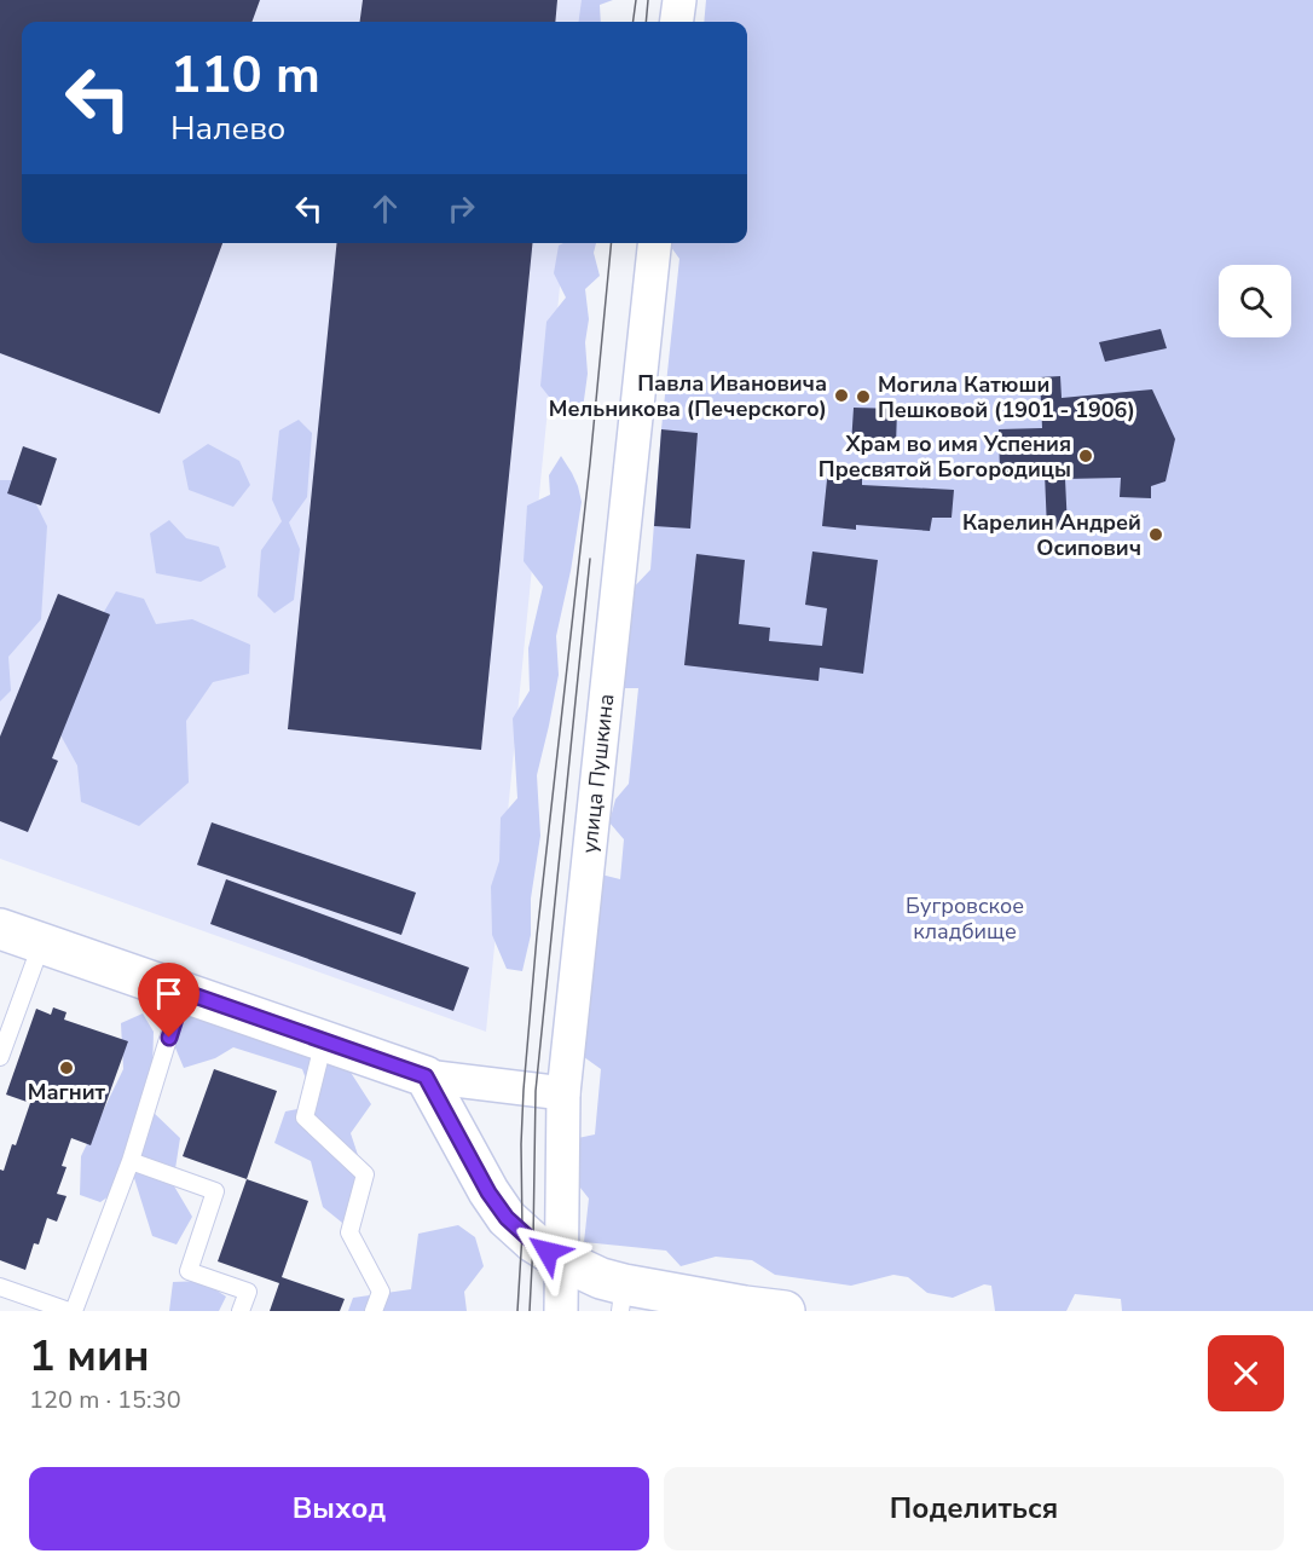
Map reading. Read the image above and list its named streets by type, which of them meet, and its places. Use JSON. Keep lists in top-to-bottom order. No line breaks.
{"streets":{"street":["улица Пушкина"]},"parks":["Бугровское кладбище"],"places":["Павла Ивановича Мельникова (Печерского)","Могила Катюши Пешковой (1901 - 1906)","Храм во имя Успения Пресвятой Богородицы","Карелин Андрей Осипович","Магнит"],"page":{"turn":["110 m","Налево"],"heading":["1 мин","120 m · 15:30"],"buttons":["Выход","Поделиться"]}}
